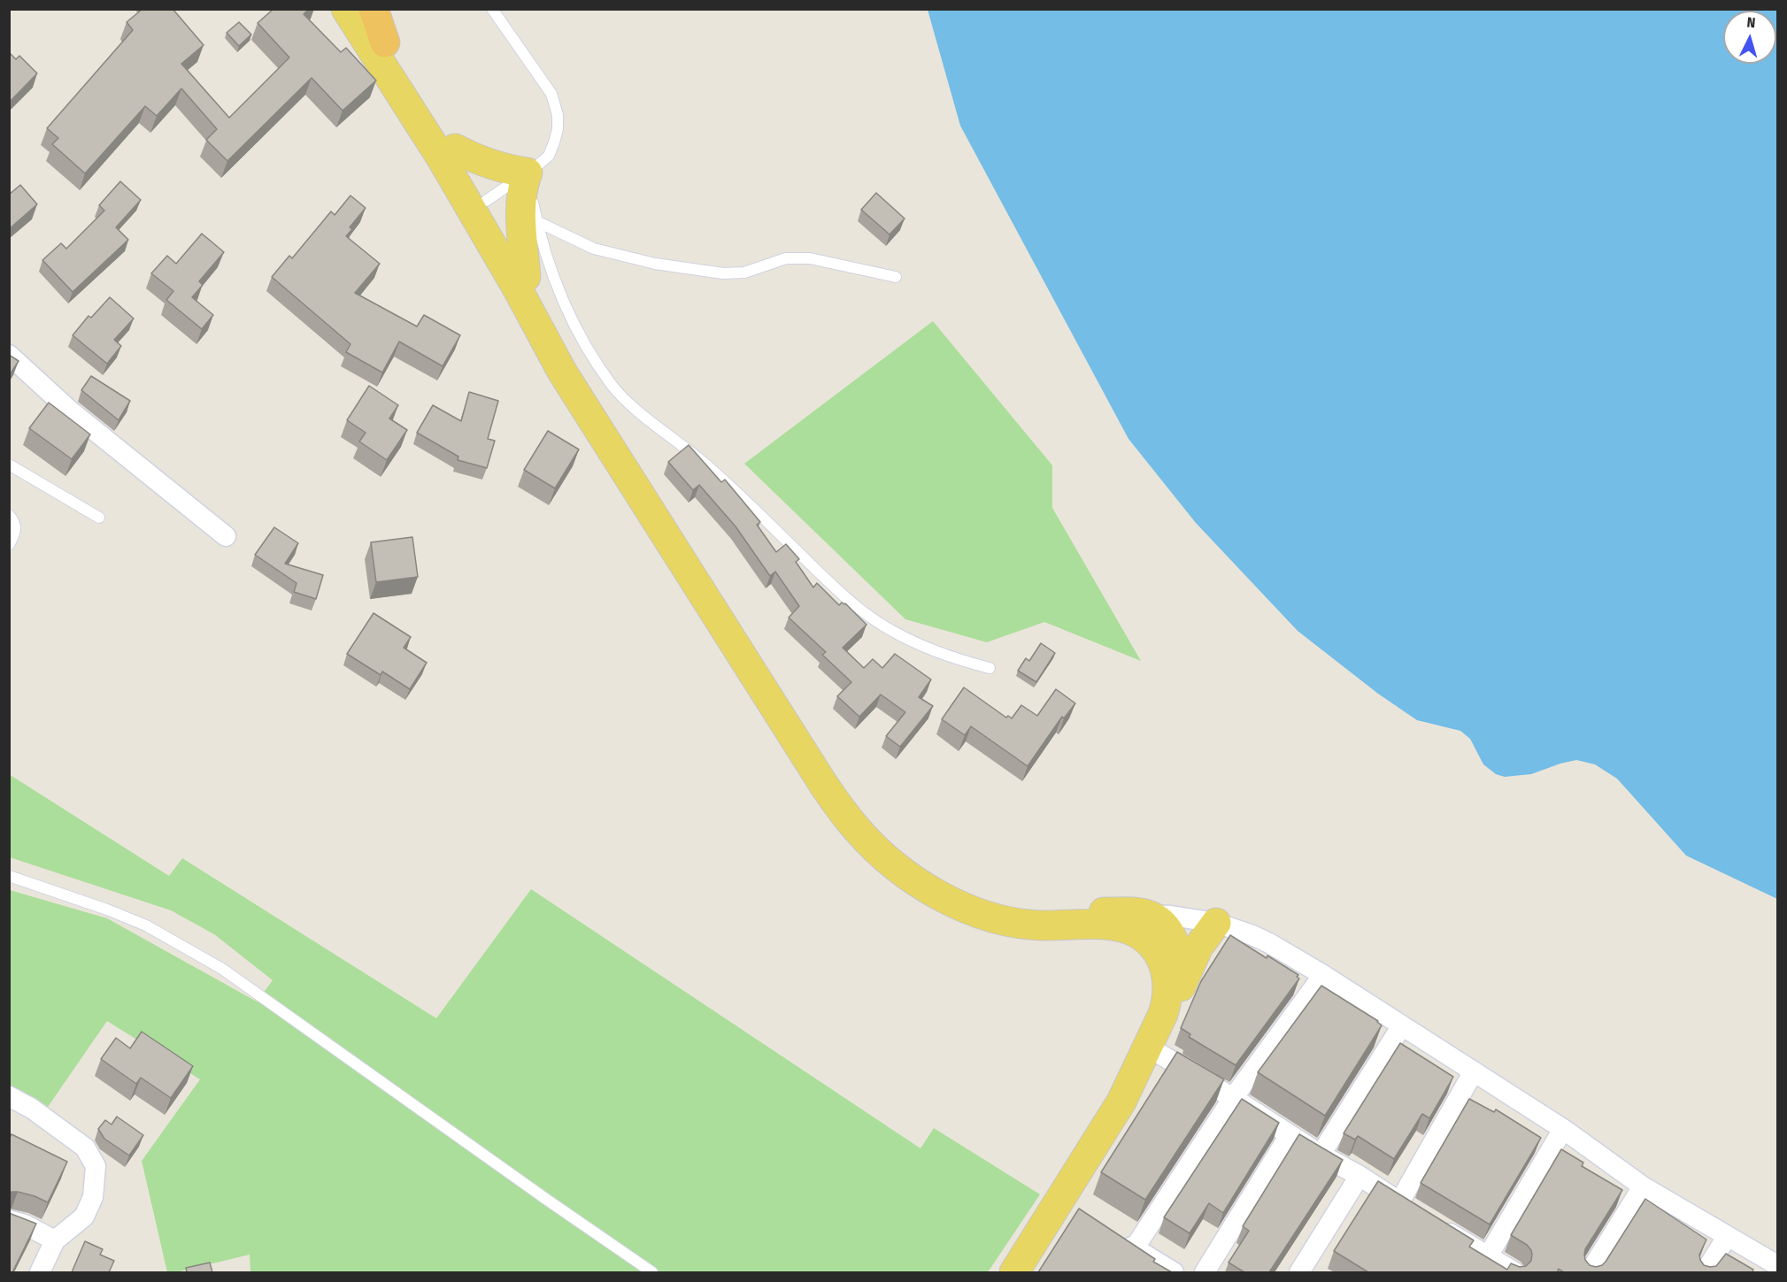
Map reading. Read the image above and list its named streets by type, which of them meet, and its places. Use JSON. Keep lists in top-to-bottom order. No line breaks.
{"north":"top"}
